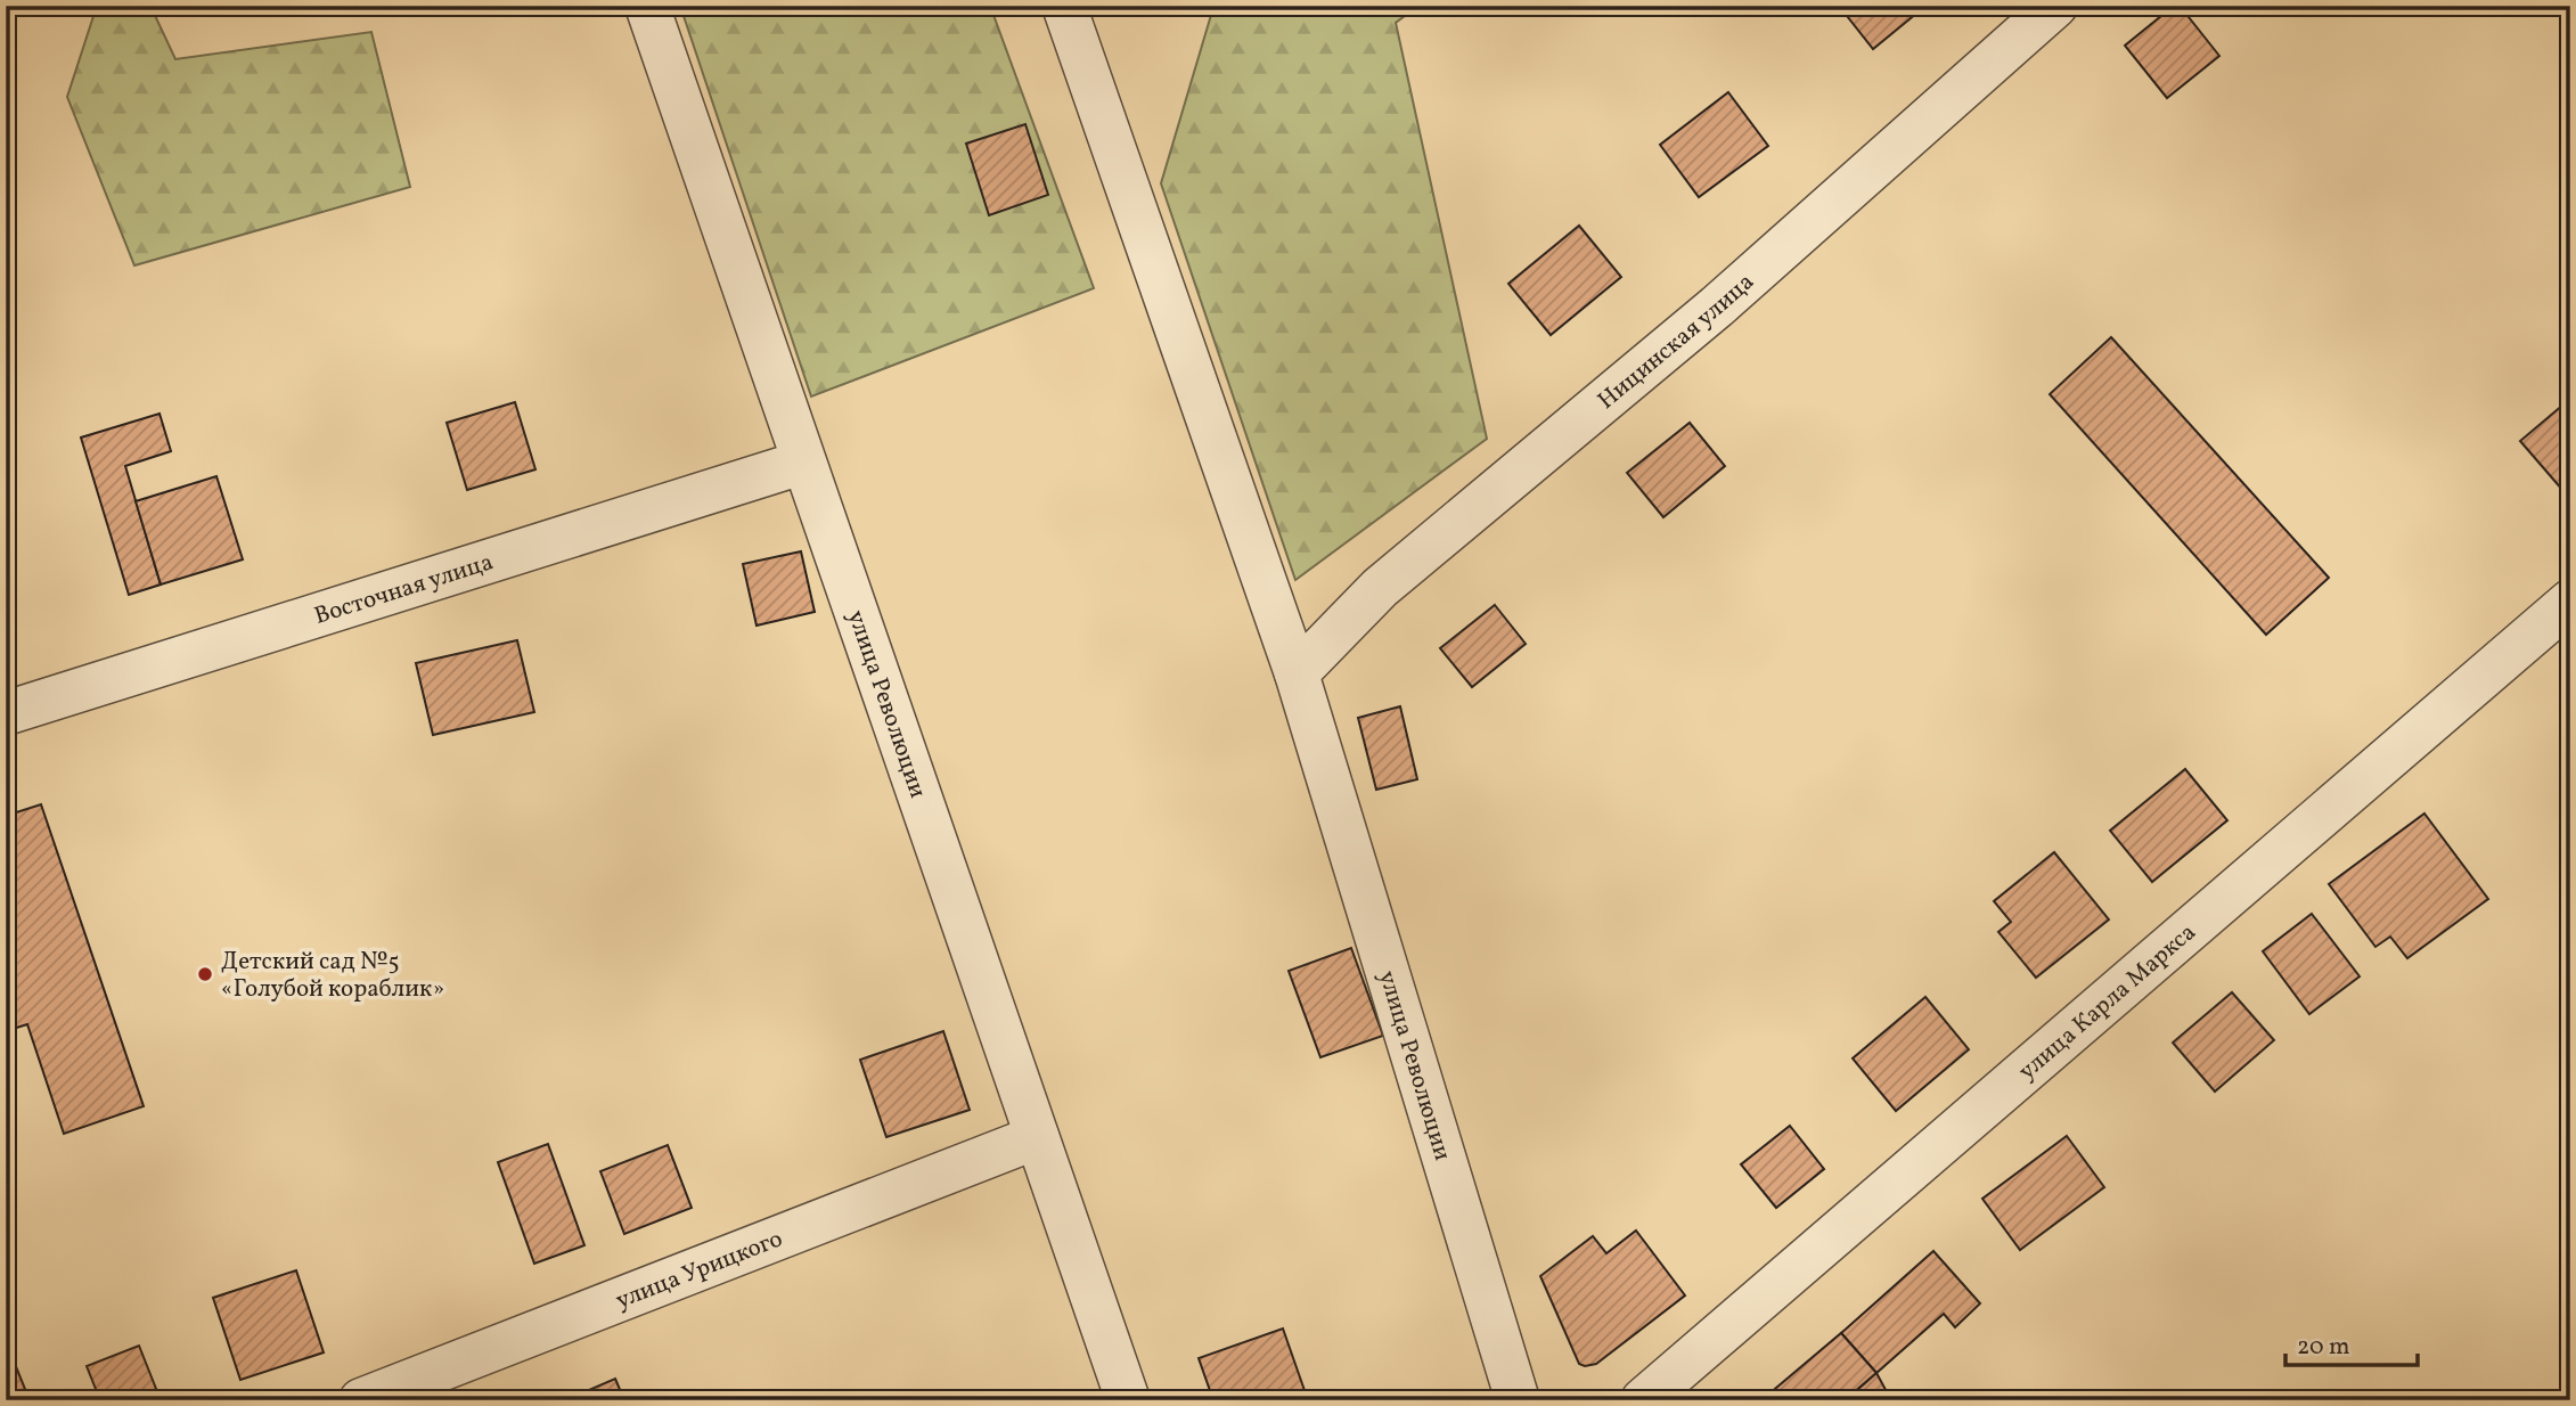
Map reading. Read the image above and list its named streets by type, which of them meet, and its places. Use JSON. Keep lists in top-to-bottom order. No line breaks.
{"streets":{"street":["Ницинская улица","Восточная улица","улица Революции","улица Карла Маркса","улица Урицкого"]},"crossings":[["Ницинская улица","улица Революции"],["Восточная улица","улица Революции"],["улица Революции","улица Урицкого"]],"places":["Детский сад №5 «Голубой кораблик»"],"scale_bar":"20 m"}
